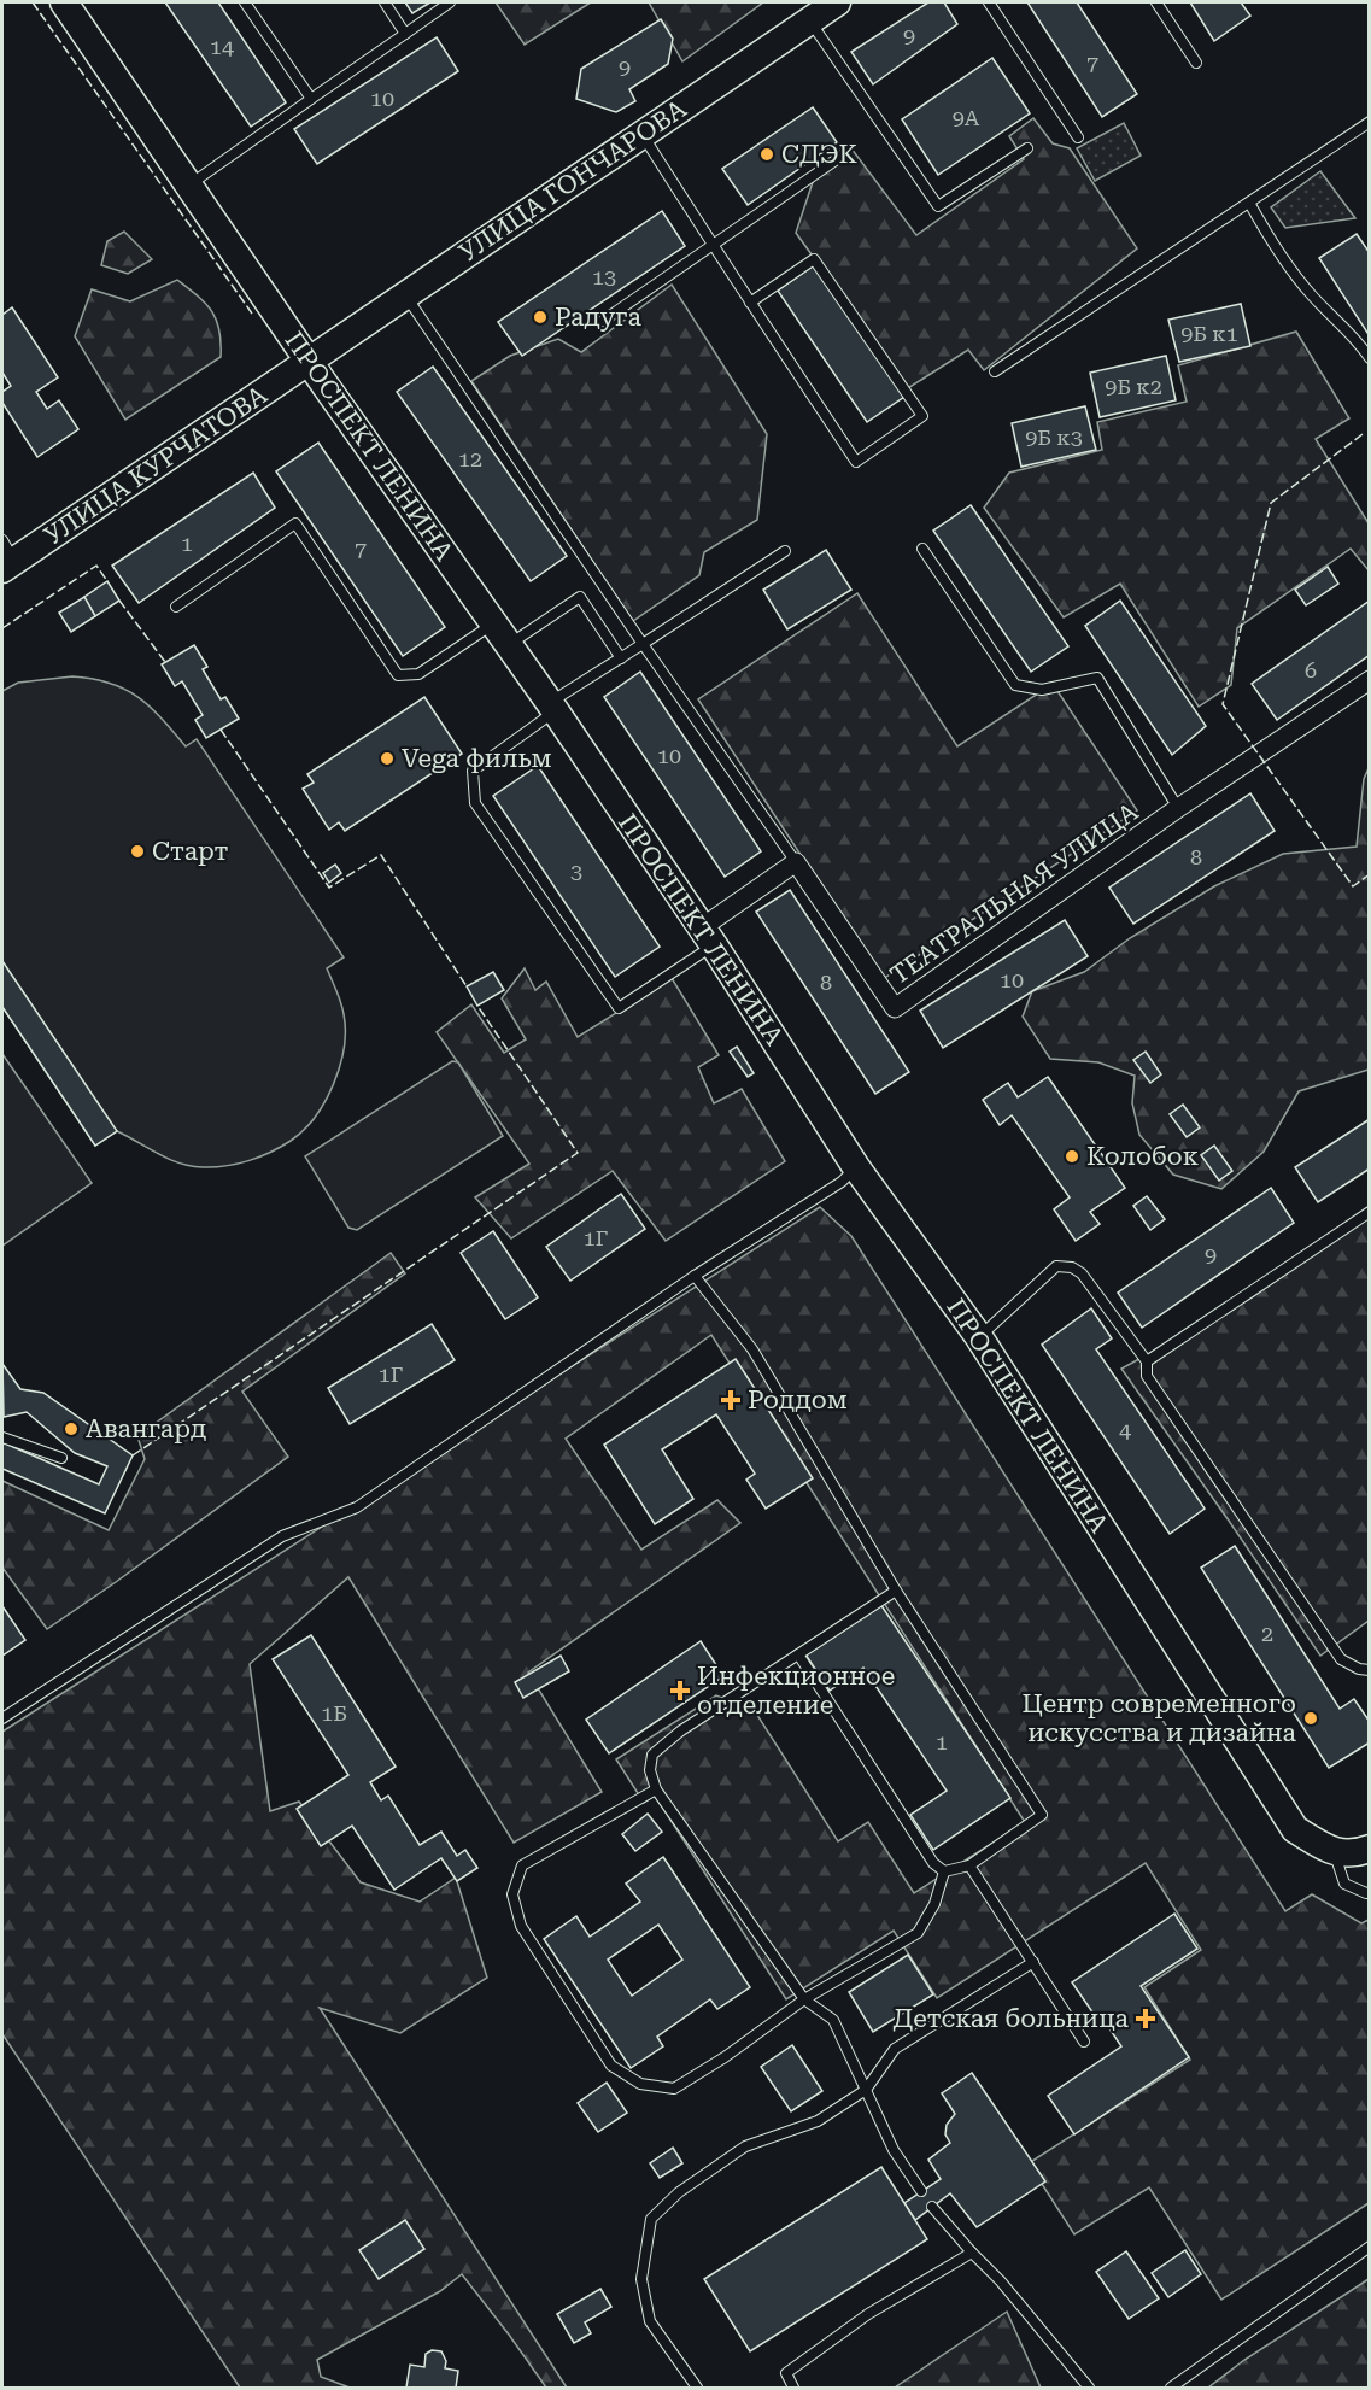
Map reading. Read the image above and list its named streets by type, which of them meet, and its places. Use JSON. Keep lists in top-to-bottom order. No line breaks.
{"streets":{"street":["УЛИЦА ГОНЧАРОВА","ПРОСПЕКТ ЛЕНИНА","УЛИЦА КУРЧАТОВА","ТЕАТРАЛЬНАЯ УЛИЦА"]},"crossings":[["УЛИЦА ГОНЧАРОВА","ПРОСПЕКТ ЛЕНИНА"],["УЛИЦА ГОНЧАРОВА","УЛИЦА КУРЧАТОВА"],["ПРОСПЕКТ ЛЕНИНА","УЛИЦА КУРЧАТОВА"]],"places":{"other":["СДЭК","Радуга","Vega фильм","Старт","Колобок","Авангард","Центр современного искусства и дизайна"],"health":["Роддом","Инфекционное отделение","Детская больница"]},"house_numbers":["9","14","7","9","10","9А","13","9Б к1","9Б к2","9Б к3","12","1","7","6","10","8","3","10","8","1Г","9","1Г","4","2","1Б","1"]}
